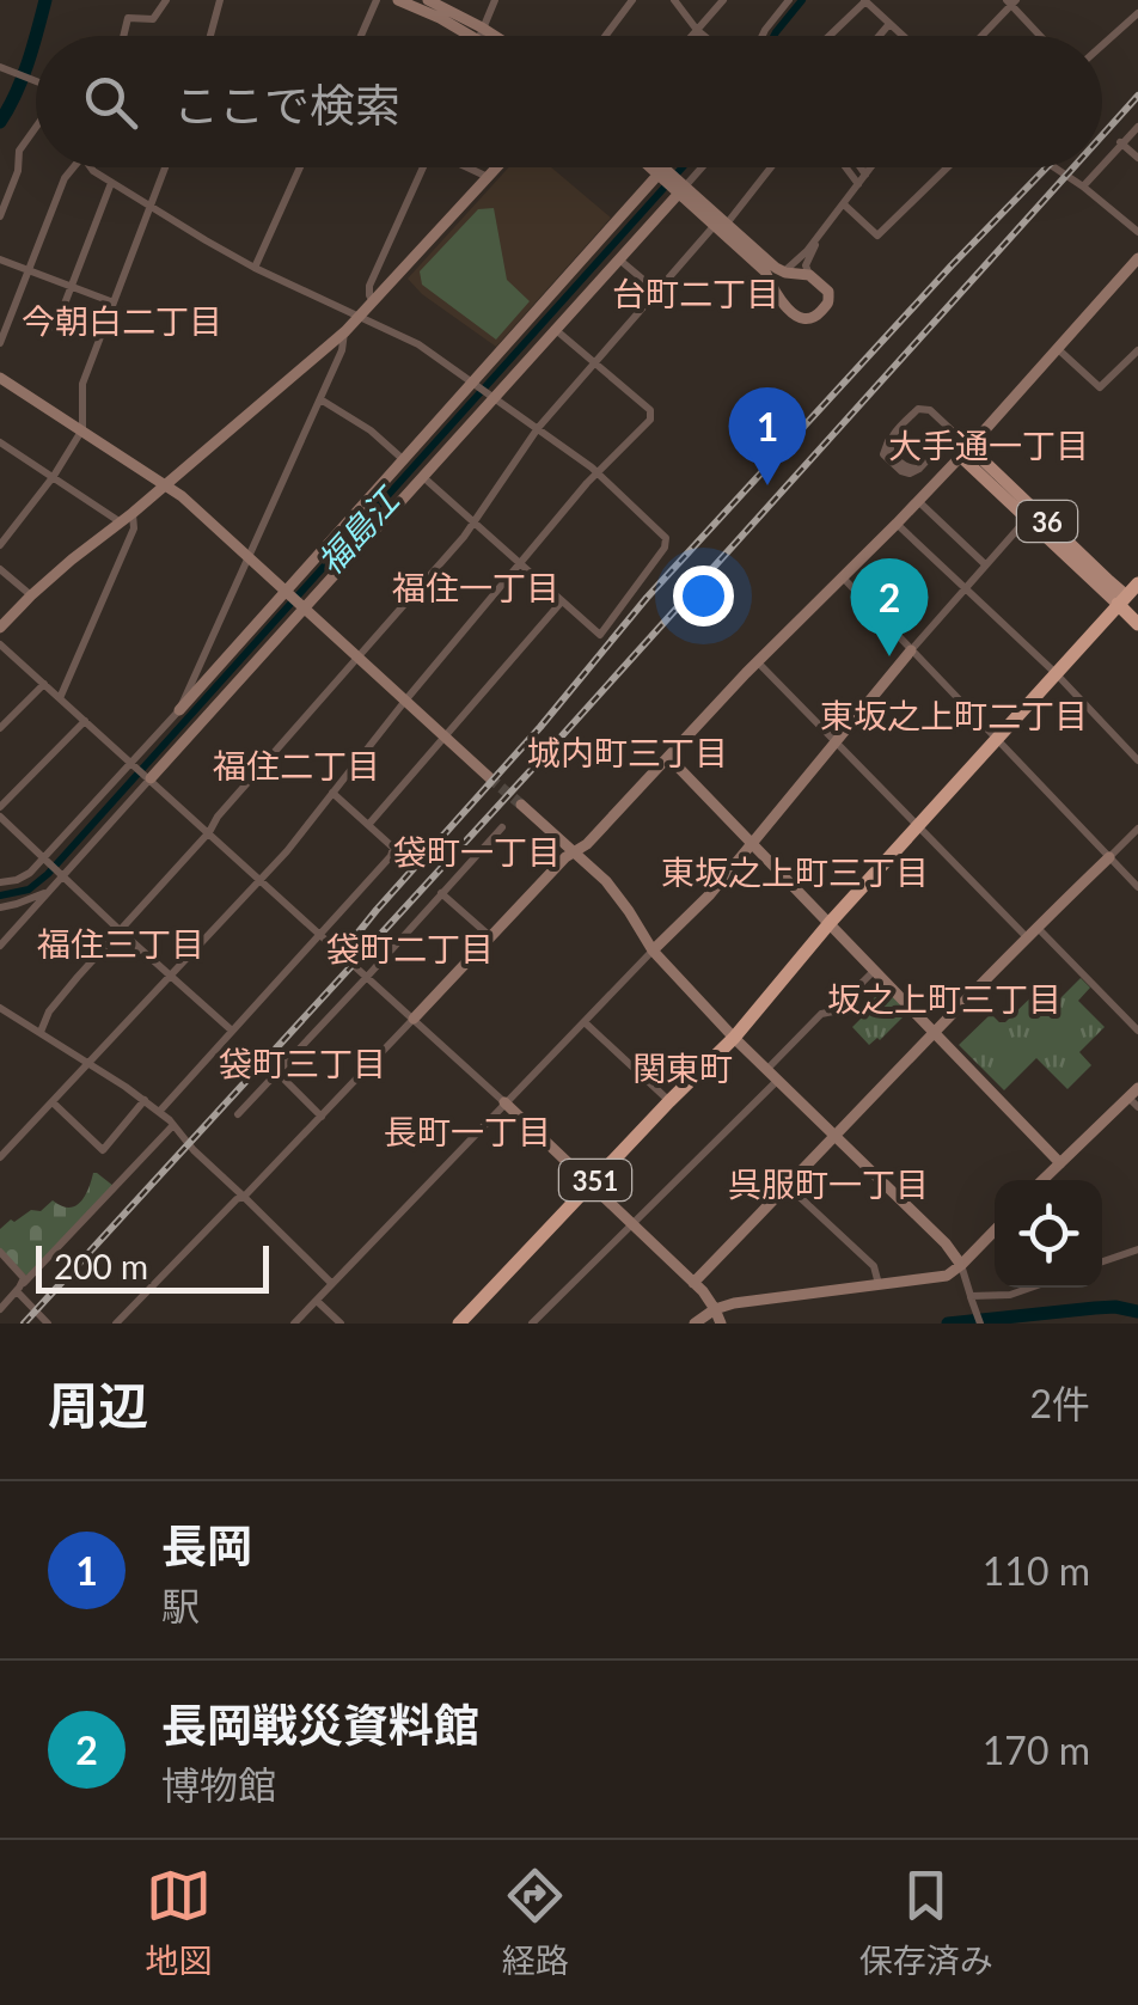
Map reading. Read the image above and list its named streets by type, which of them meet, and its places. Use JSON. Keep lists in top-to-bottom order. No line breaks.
{"streets":{"highway":["351"],"main road":["36"]},"crossings":[["36","351"]],"districts":["台町二丁目","今朝白二丁目","大手通一丁目","福住一丁目","東坂之上町二丁目","城内町三丁目","福住二丁目","袋町一丁目","東坂之上町三丁目","福住三丁目","袋町二丁目","坂之上町三丁目","袋町三丁目","関東町","長町一丁目","呉服町一丁目"],"water":["福島江"],"scale_bar":"200 m","page":{"search":"ここで検索","pins":["1","2"],"scale":"200 m","heading":["周辺","2件"],"list":[{"mark":"1","name":"長岡","note":"駅","value":"110 m"},{"mark":"2","name":"長岡戦災資料館","note":"博物館","value":"170 m"}],"nav":["地図","経路","保存済み"]}}
